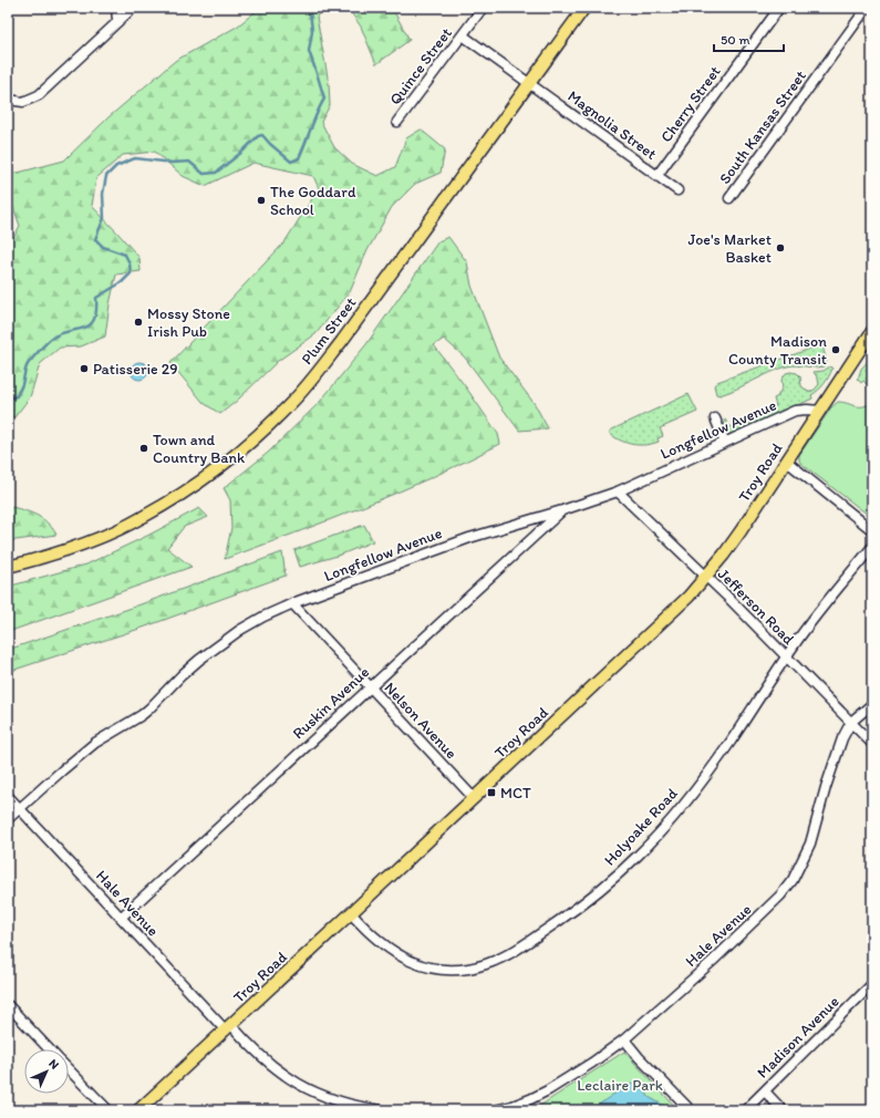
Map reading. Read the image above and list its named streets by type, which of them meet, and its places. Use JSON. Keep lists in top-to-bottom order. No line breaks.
{"streets":{"main road":["Plum Street","Troy Road"],"street":["Quince Street","Cherry Street","Magnolia Street","South Kansas Street","Longfellow Avenue","Jefferson Road","Ruskin Avenue","Nelson Avenue","Holyoake Road","Hale Avenue","Madison Avenue"]},"crossings":[["Quince Street","Magnolia Street"],["Cherry Street","Magnolia Street"],["Magnolia Street","Plum Street"],["Longfellow Avenue","Troy Road"],["Longfellow Avenue","Jefferson Road"],["Longfellow Avenue","Ruskin Avenue"],["Longfellow Avenue","Nelson Avenue"],["Longfellow Avenue","Hale Avenue"],["Troy Road","Jefferson Road"],["Troy Road","Nelson Avenue"],["Troy Road","Holyoake Road"],["Troy Road","Hale Avenue"],["Jefferson Road","Holyoake Road"],["Jefferson Road","Hale Avenue"],["Ruskin Avenue","Nelson Avenue"],["Ruskin Avenue","Hale Avenue"]],"parks":["Leclaire Park"],"places":{"other":["The Goddard School","Joe's Market Basket","Mossy Stone Irish Pub","Madison County Transit","Patisserie 29","Town and Country Bank"],"transit":["MCT"]},"scale_bar":"50 m","north":"top right"}
